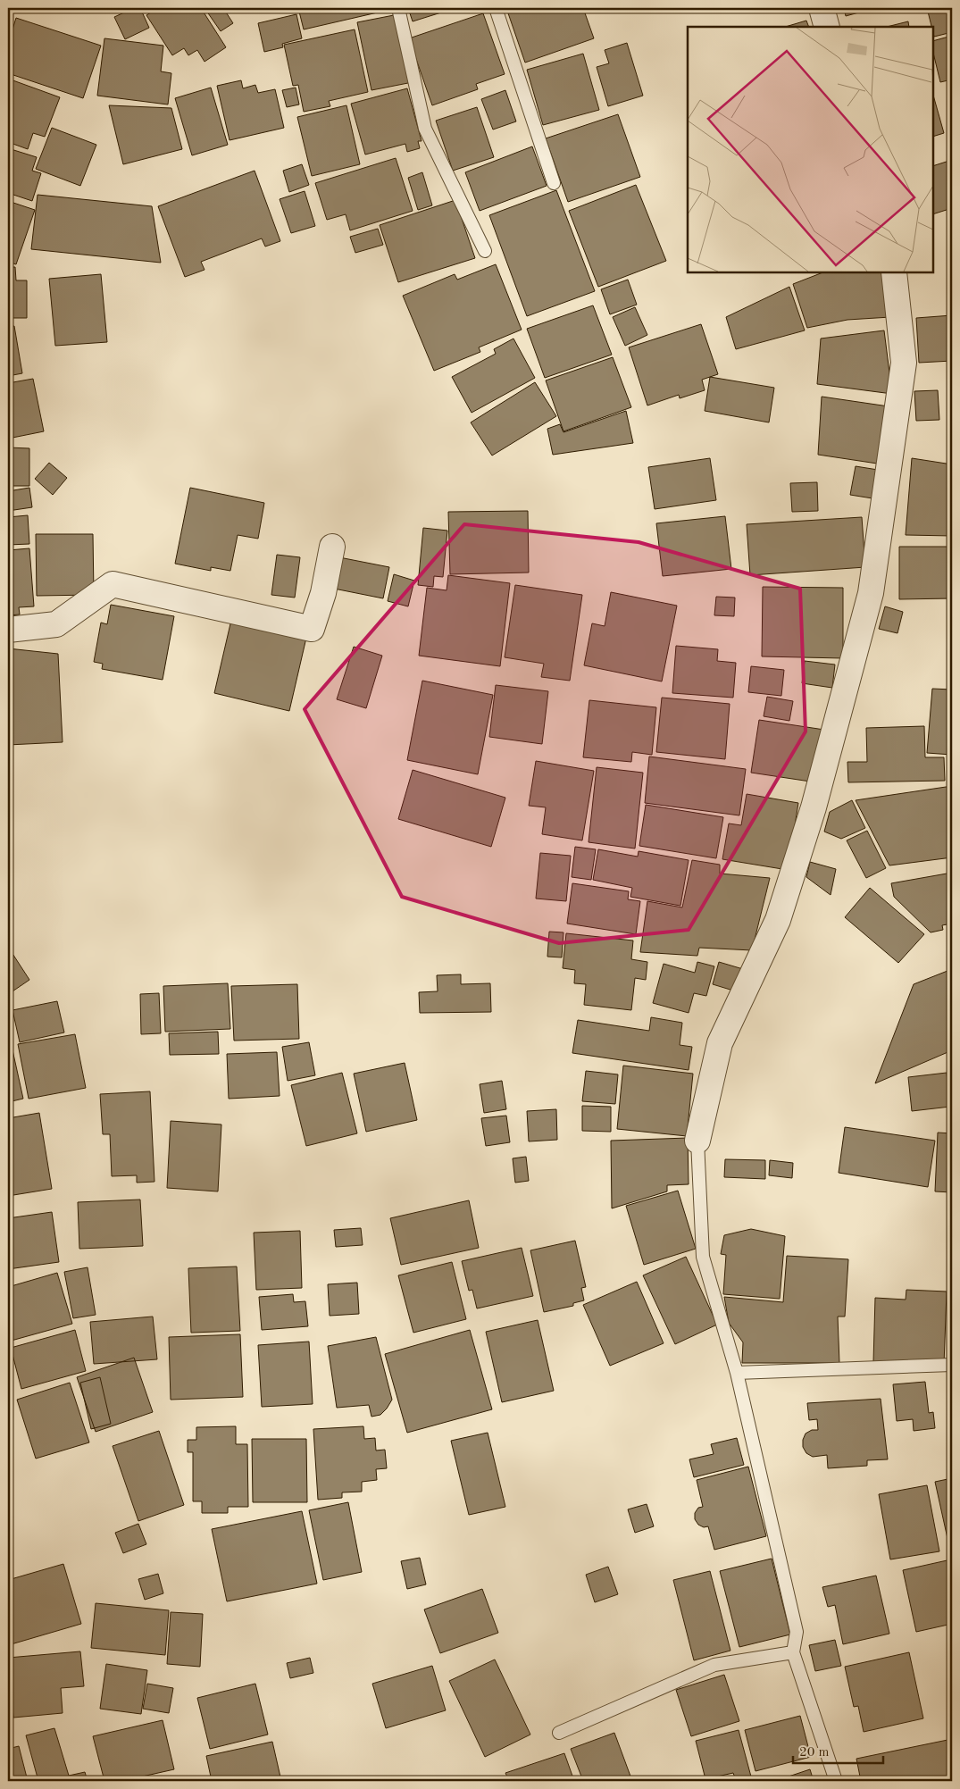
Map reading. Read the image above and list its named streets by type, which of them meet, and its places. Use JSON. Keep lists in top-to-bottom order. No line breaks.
{"scale_bar":"20 m"}
